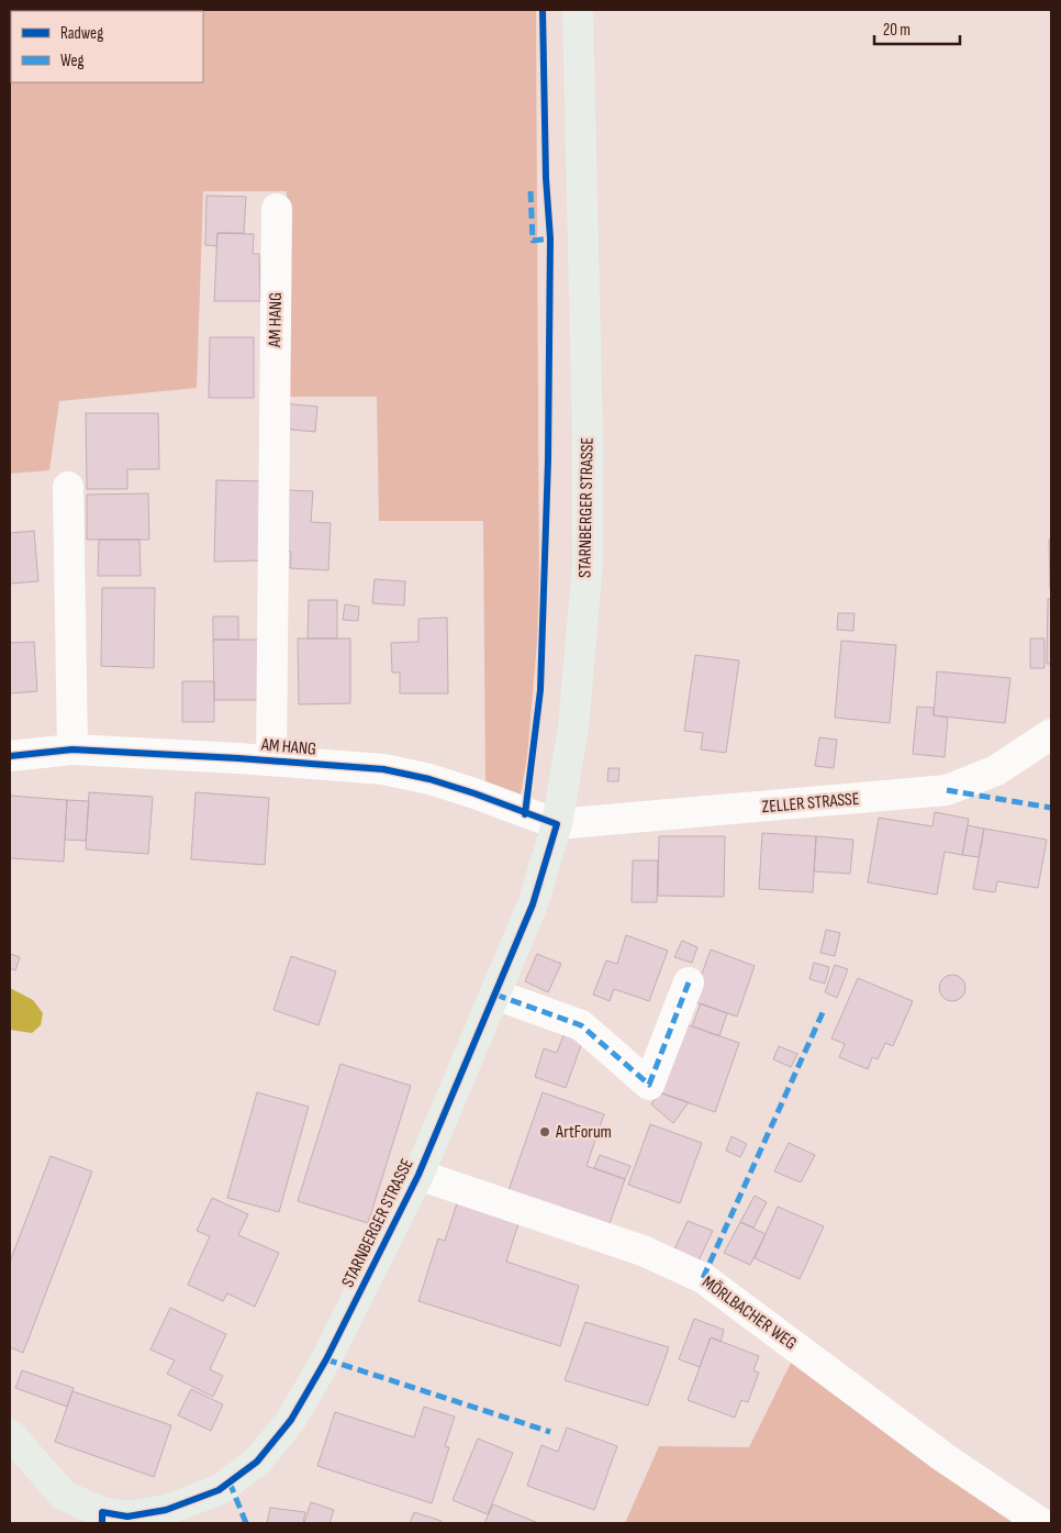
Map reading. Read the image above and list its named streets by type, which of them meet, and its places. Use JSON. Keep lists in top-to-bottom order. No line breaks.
{"streets":{"main road":["STARNBERGER STRASSE"],"street":["AM HANG","ZELLER STRASSE","MÖRLBACHER WEG"]},"crossings":[["AM HANG","STARNBERGER STRASSE"],["AM HANG","ZELLER STRASSE"],["STARNBERGER STRASSE","ZELLER STRASSE"],["STARNBERGER STRASSE","MÖRLBACHER WEG"]],"places":["ArtForum"],"legend":["Radweg","Weg"],"scale_bar":"20 m"}
